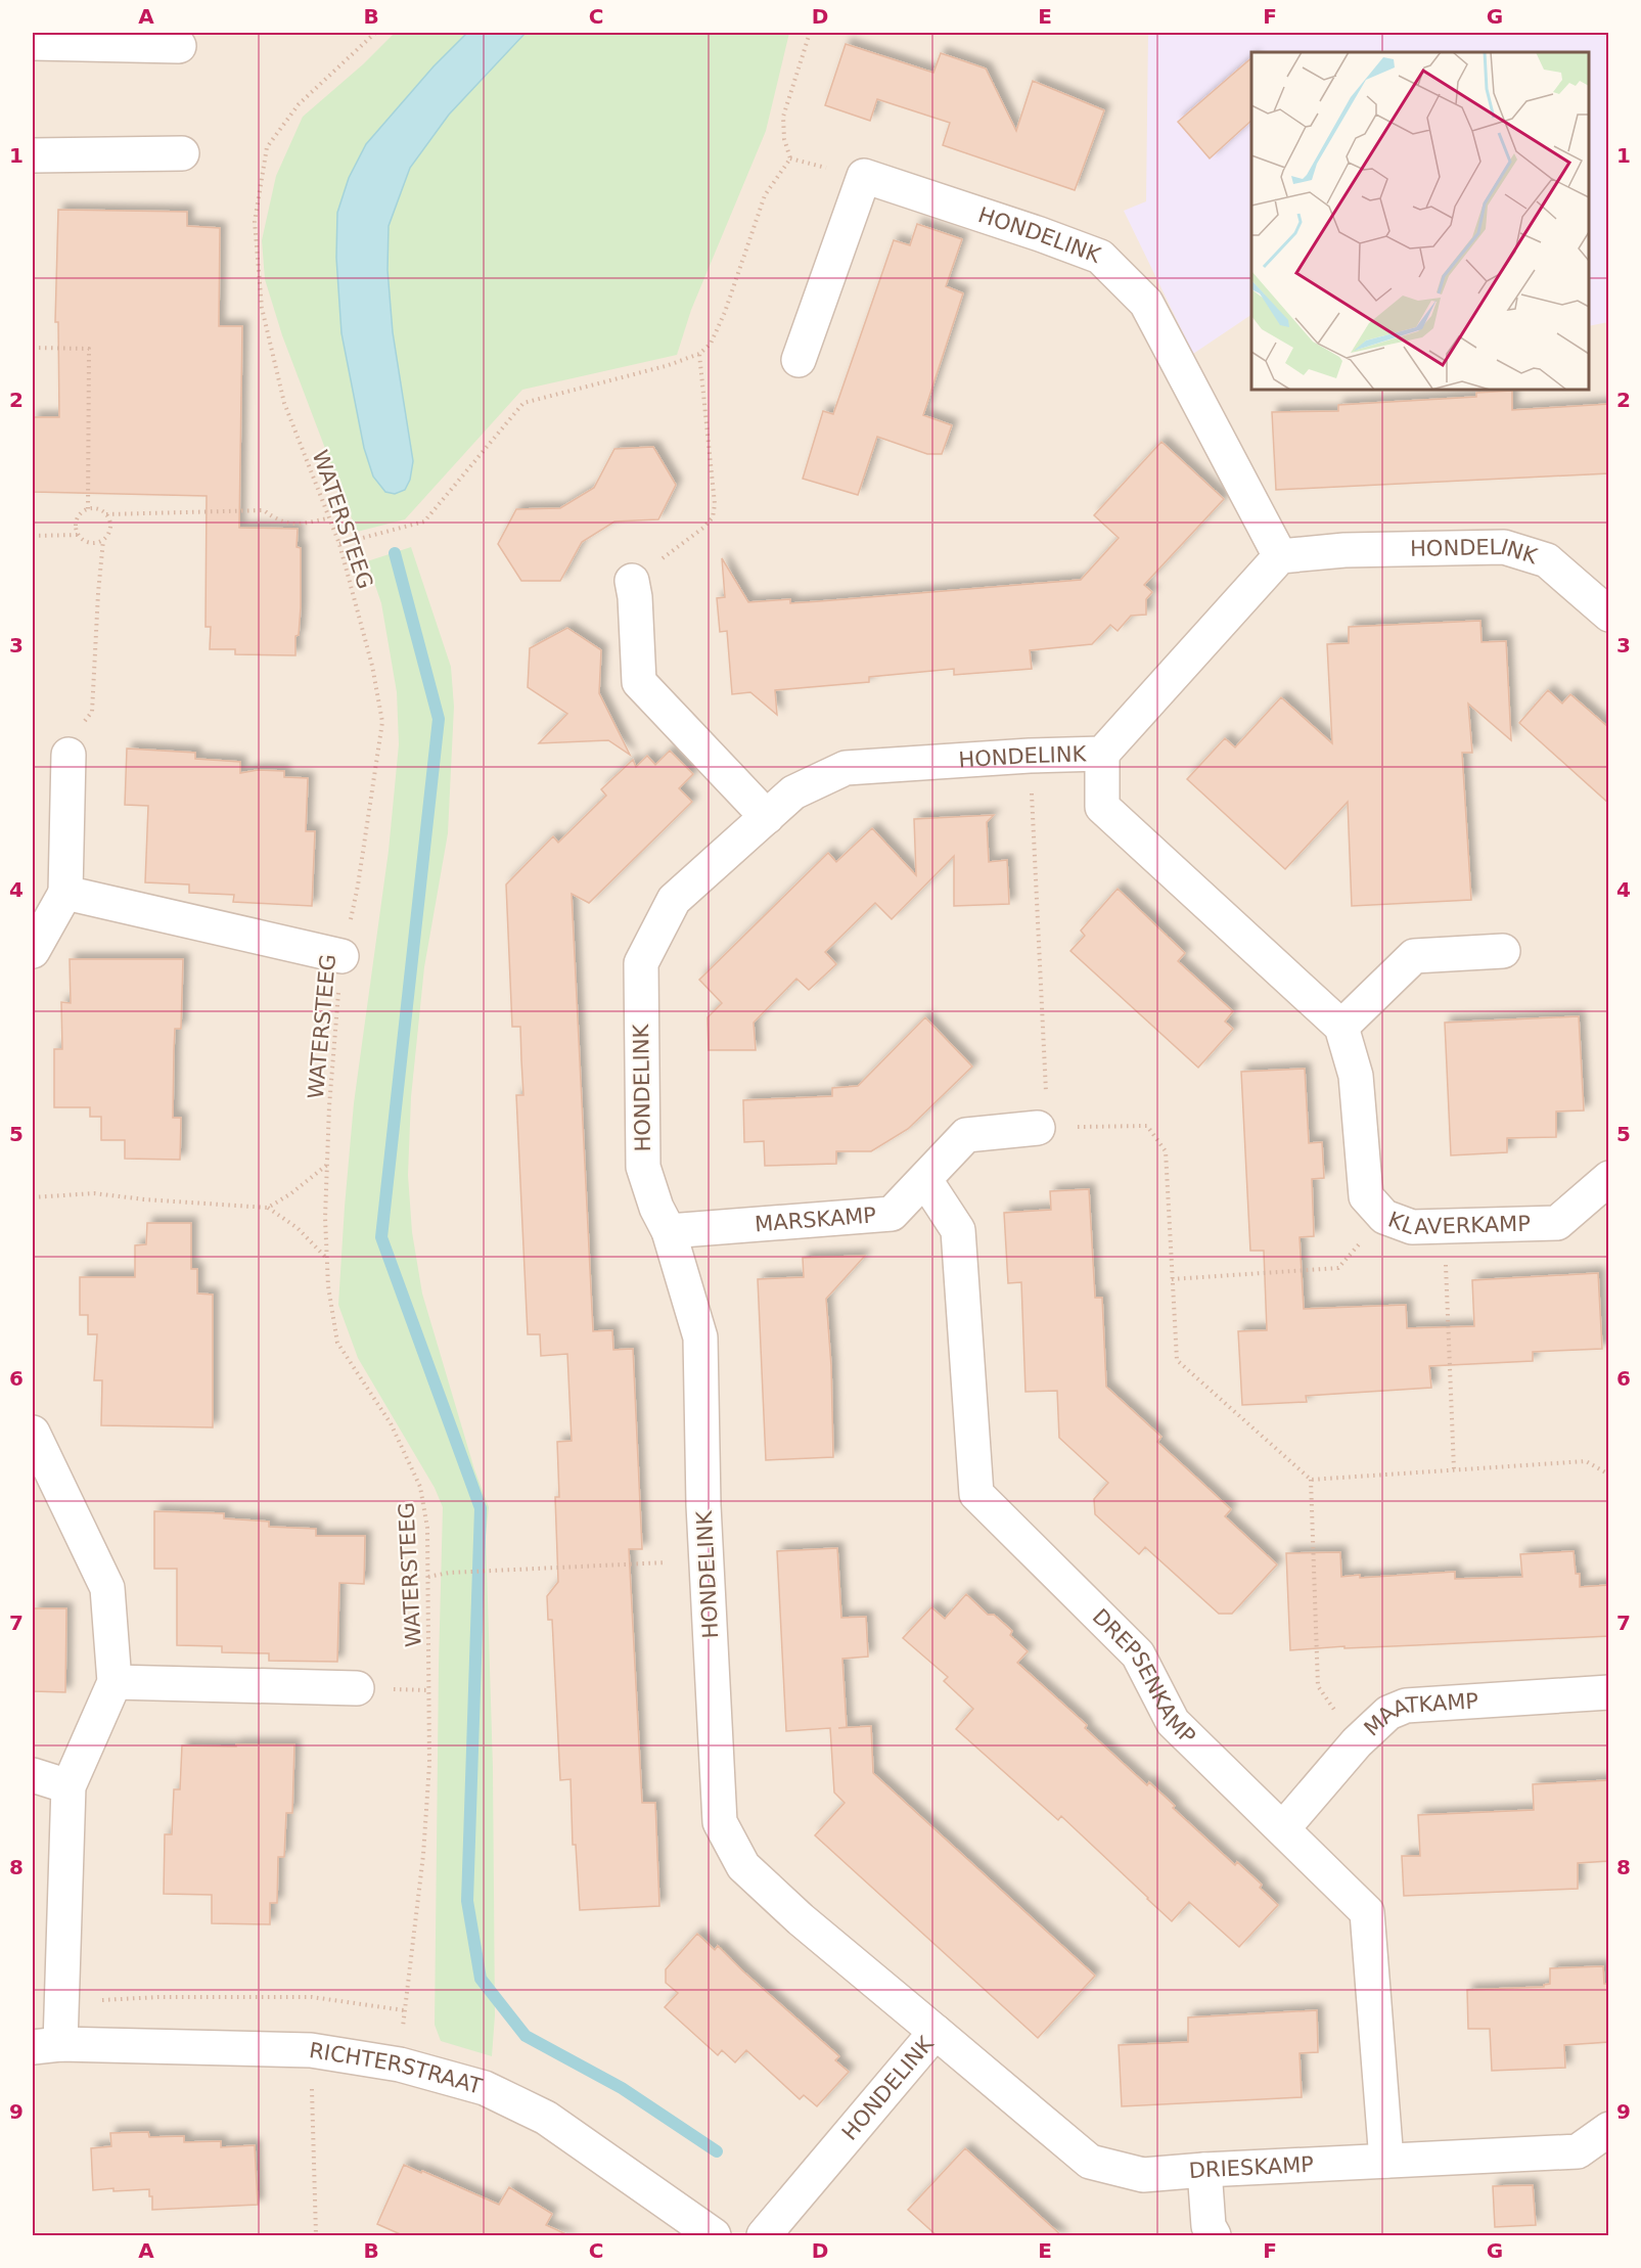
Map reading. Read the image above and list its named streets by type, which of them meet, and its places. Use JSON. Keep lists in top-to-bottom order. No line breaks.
{"streets":{"street":["HONDELINK","KLAVERKAMP","MARSKAMP","DREPSENKAMP","MAATKAMP","RICHTERSTRAAT","DRIESKAMP"],"path":["WATERSTEEG"]},"crossings":[["HONDELINK","MARSKAMP"],["HONDELINK","DRIESKAMP"],["WATERSTEEG","RICHTERSTRAAT"],["MARSKAMP","DREPSENKAMP"],["DREPSENKAMP","MAATKAMP"],["DREPSENKAMP","DRIESKAMP"]],"grid":{"columns":["A","B","C","D","E","F","G"],"rows":["1","2","3","4","5","6","7","8","9"]}}
